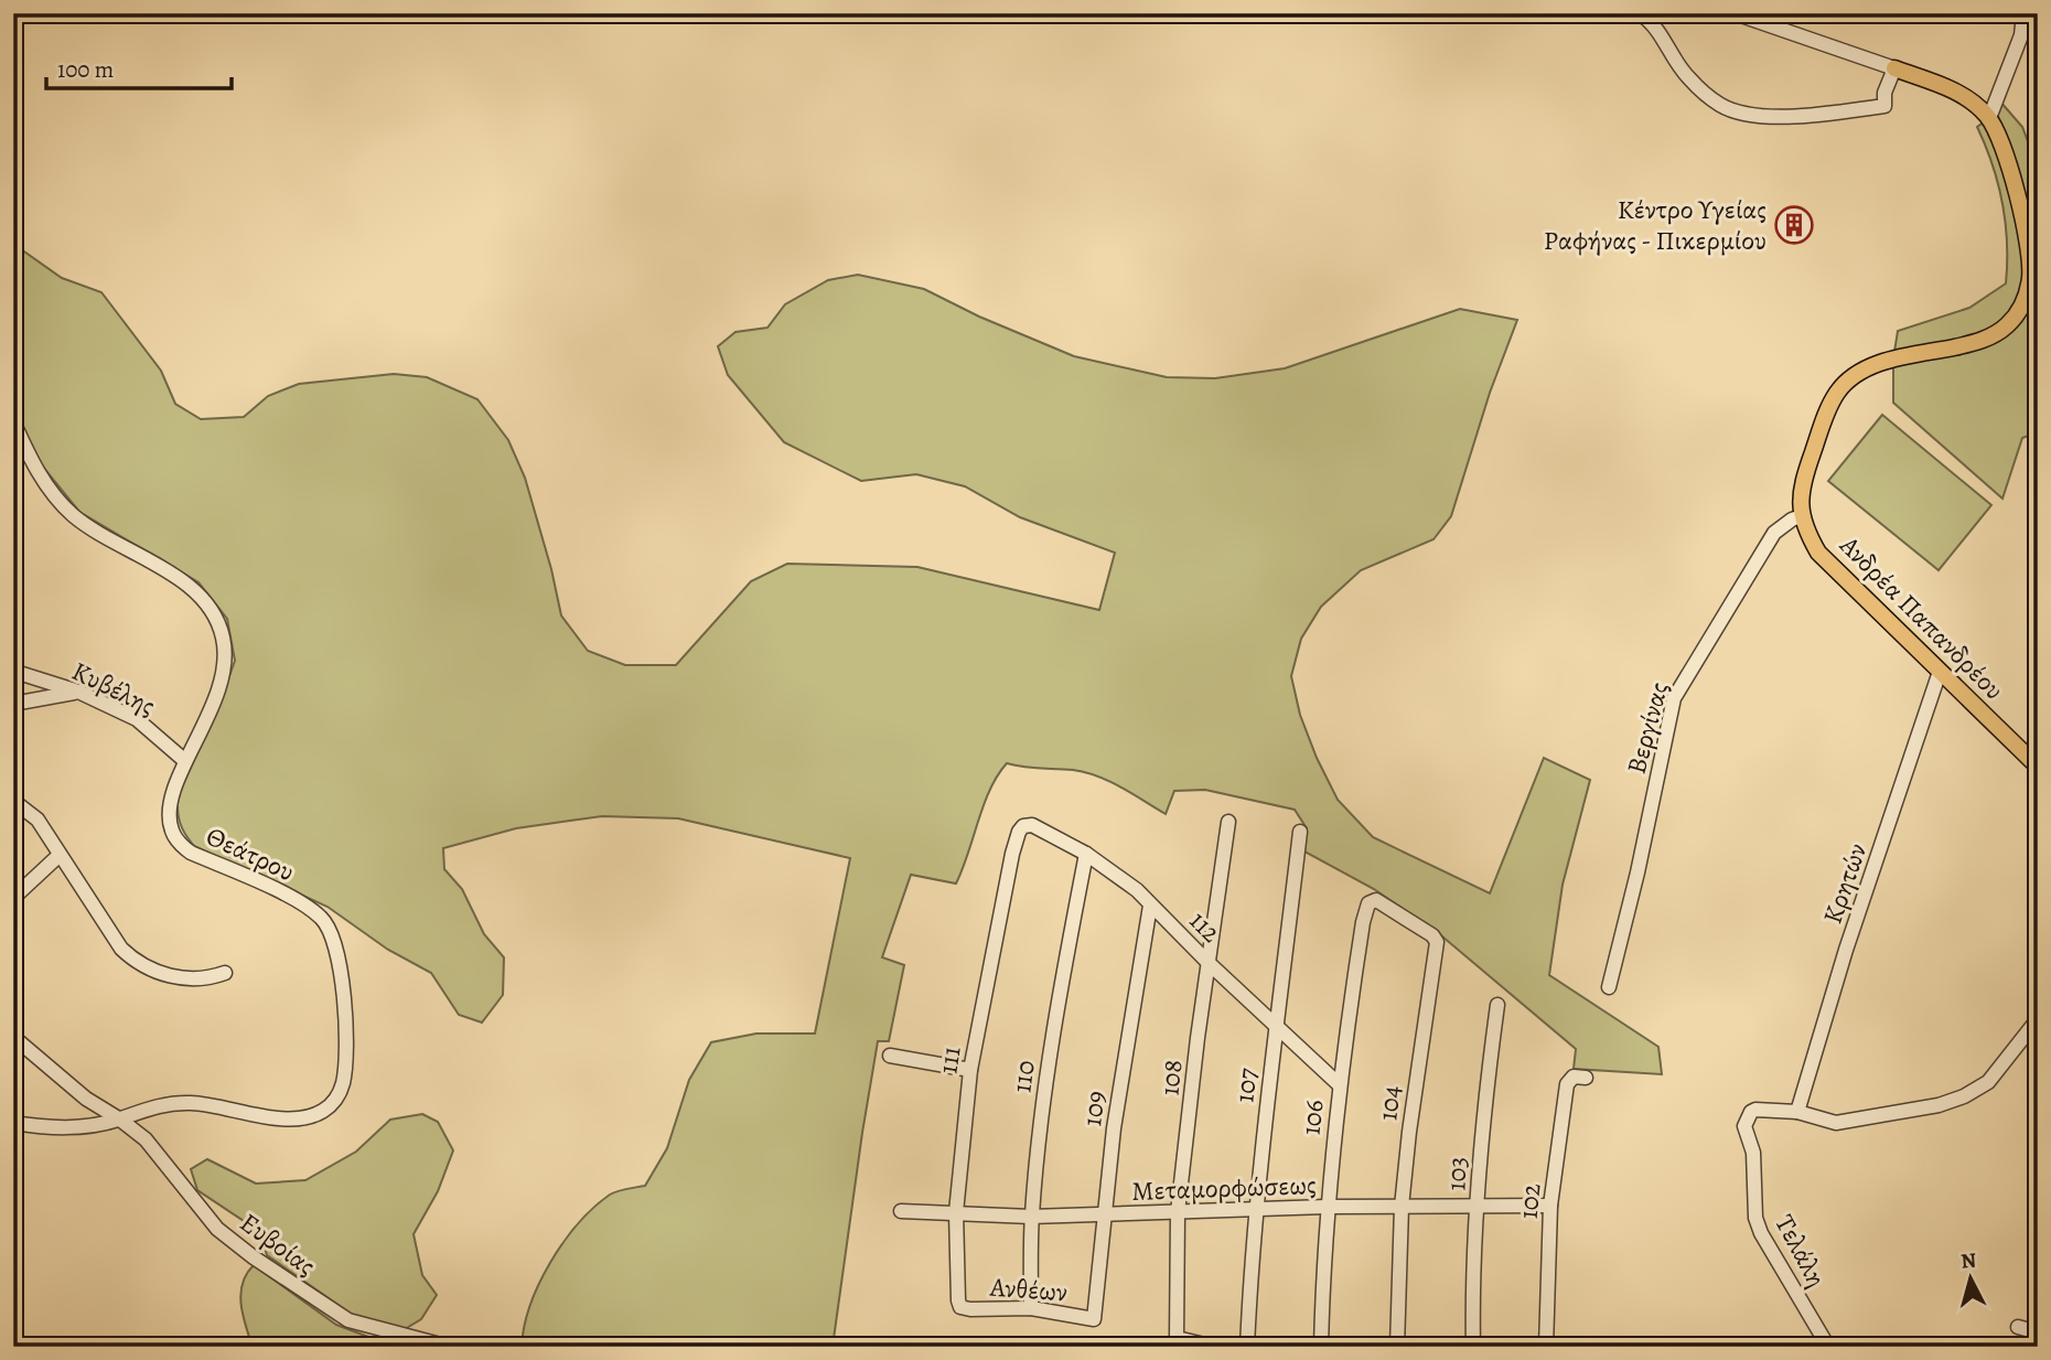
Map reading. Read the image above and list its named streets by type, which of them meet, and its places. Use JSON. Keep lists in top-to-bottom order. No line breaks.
{"streets":{"main road":["Ανδρέα Παπανδρέου"],"street":["Κυβέλης","Βεργίνας","Θεάτρου","Κρητών","112","111","110","108","107","104","109","106","103","Μεταμορφώσεως","102","Ευβοίας","Τελάλη","Ανθέων"]},"crossings":[["Ανδρέα Παπανδρέου","Βεργίνας"],["Ανδρέα Παπανδρέου","Κρητών"],["Κυβέλης","Θεάτρου"],["Θεάτρου","Ευβοίας"],["Κρητών","Τελάλη"],["112","111"],["112","110"],["112","108"],["112","107"],["112","109"],["112","106"],["111","Μεταμορφώσεως"],["111","Ανθέων"],["110","Μεταμορφώσεως"],["110","Ανθέων"],["108","Μεταμορφώσεως"],["107","Μεταμορφώσεως"],["104","106"],["104","Μεταμορφώσεως"],["109","Μεταμορφώσεως"],["109","Ανθέων"],["106","Μεταμορφώσεως"],["103","Μεταμορφώσεως"],["Μεταμορφώσεως","102"]],"places":{"building":["Κέντρο Υγείας Ραφήνας - Πικερμίου"]},"scale_bar":"100 m","north":"top"}
